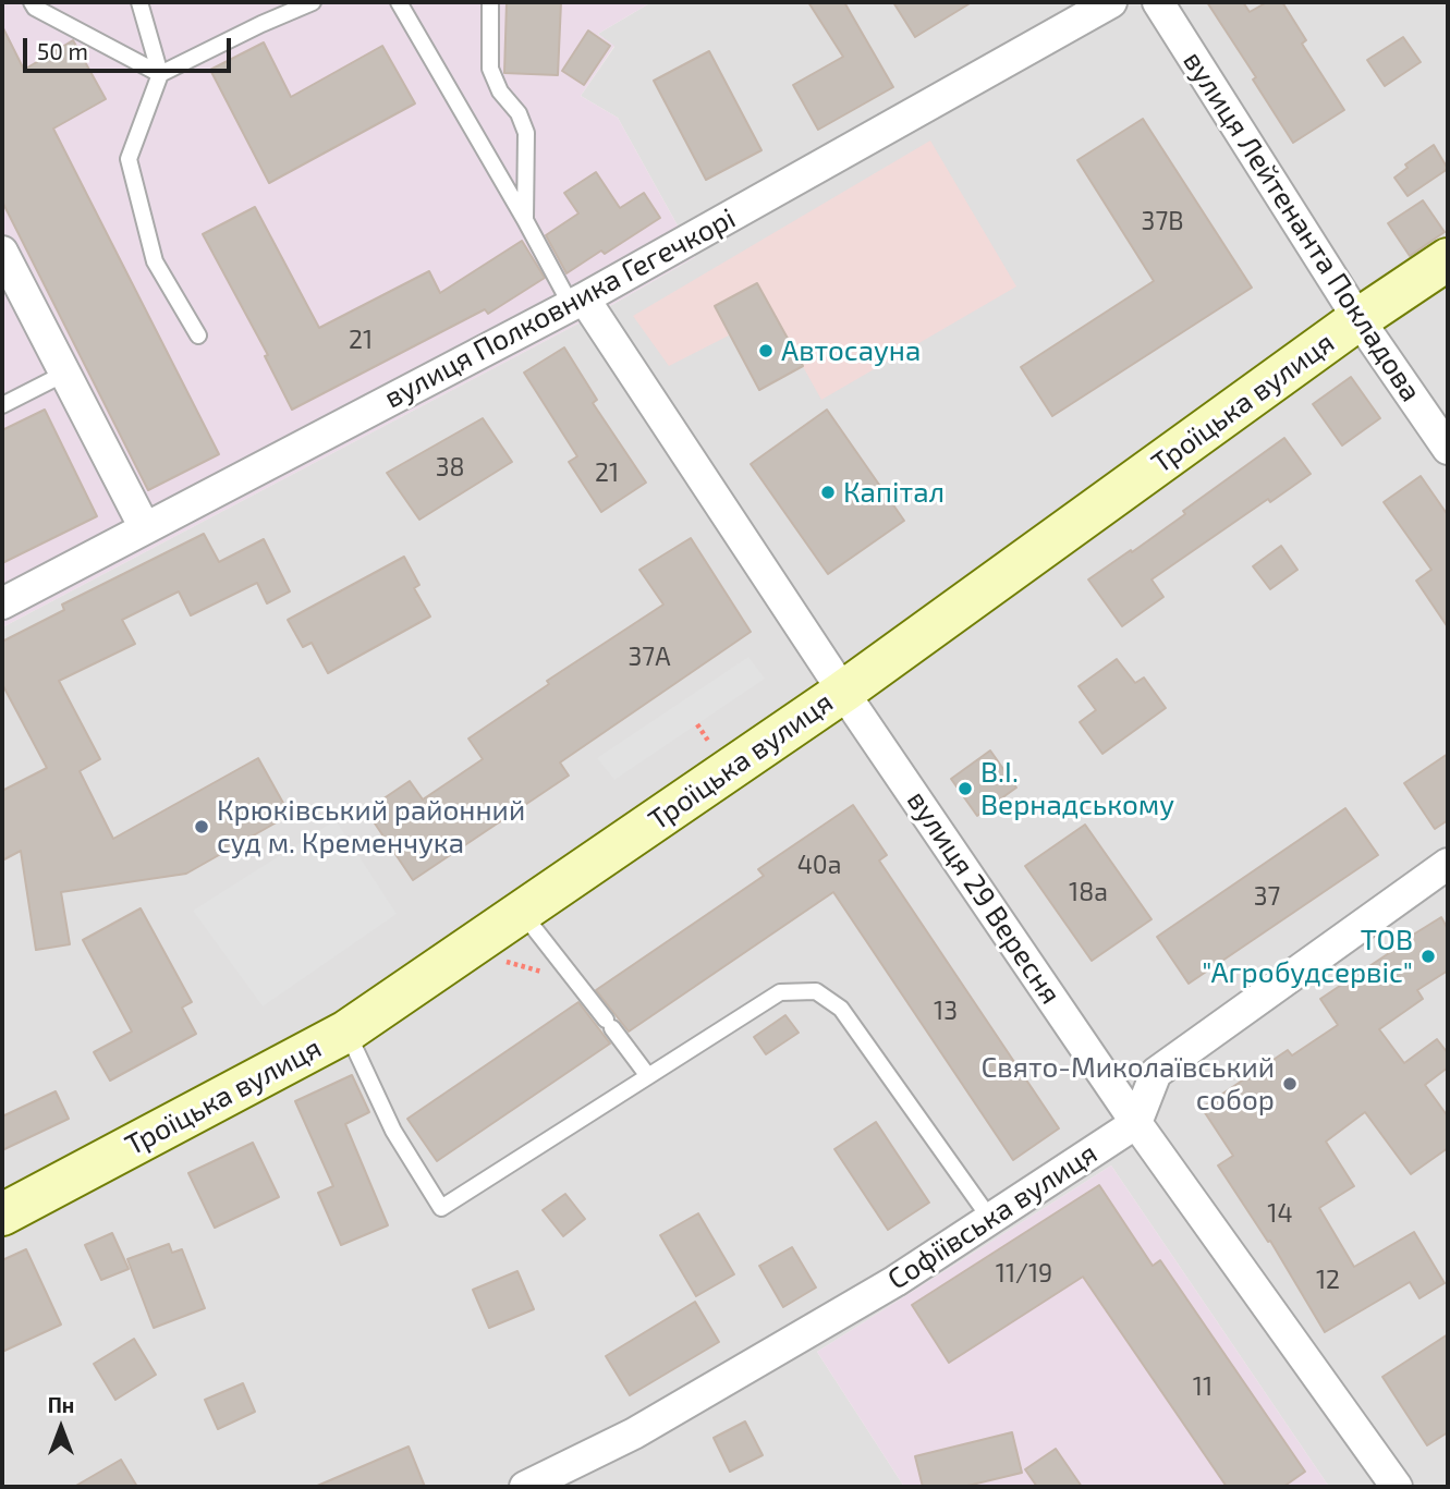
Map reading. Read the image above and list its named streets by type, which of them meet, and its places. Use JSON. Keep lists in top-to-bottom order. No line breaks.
{"streets":{"main road":["Троїцька вулиця"],"street":["вулиця Лейтенанта Покладова","вулиця Полковника Гегечкорі","вулиця 29 Вересня","Софіївська вулиця"]},"crossings":[["вулиця Лейтенанта Покладова","Троїцька вулиця"],["вулиця Полковника Гегечкорі","вулиця 29 Вересня"],["Троїцька вулиця","вулиця 29 Вересня"],["вулиця 29 Вересня","Софіївська вулиця"]],"places":["Автосауна","Капітал","В.І. Вернадському","Крюківський районний суд м. Кременчука","ТОВ \"Агробудсервіс\"","Свято-Миколаївський собор"],"house_numbers":["37В","21","38","21","37А","40а","18а","37","13","14","11/19","12","11"],"scale_bar":"50 m","north":"top"}
